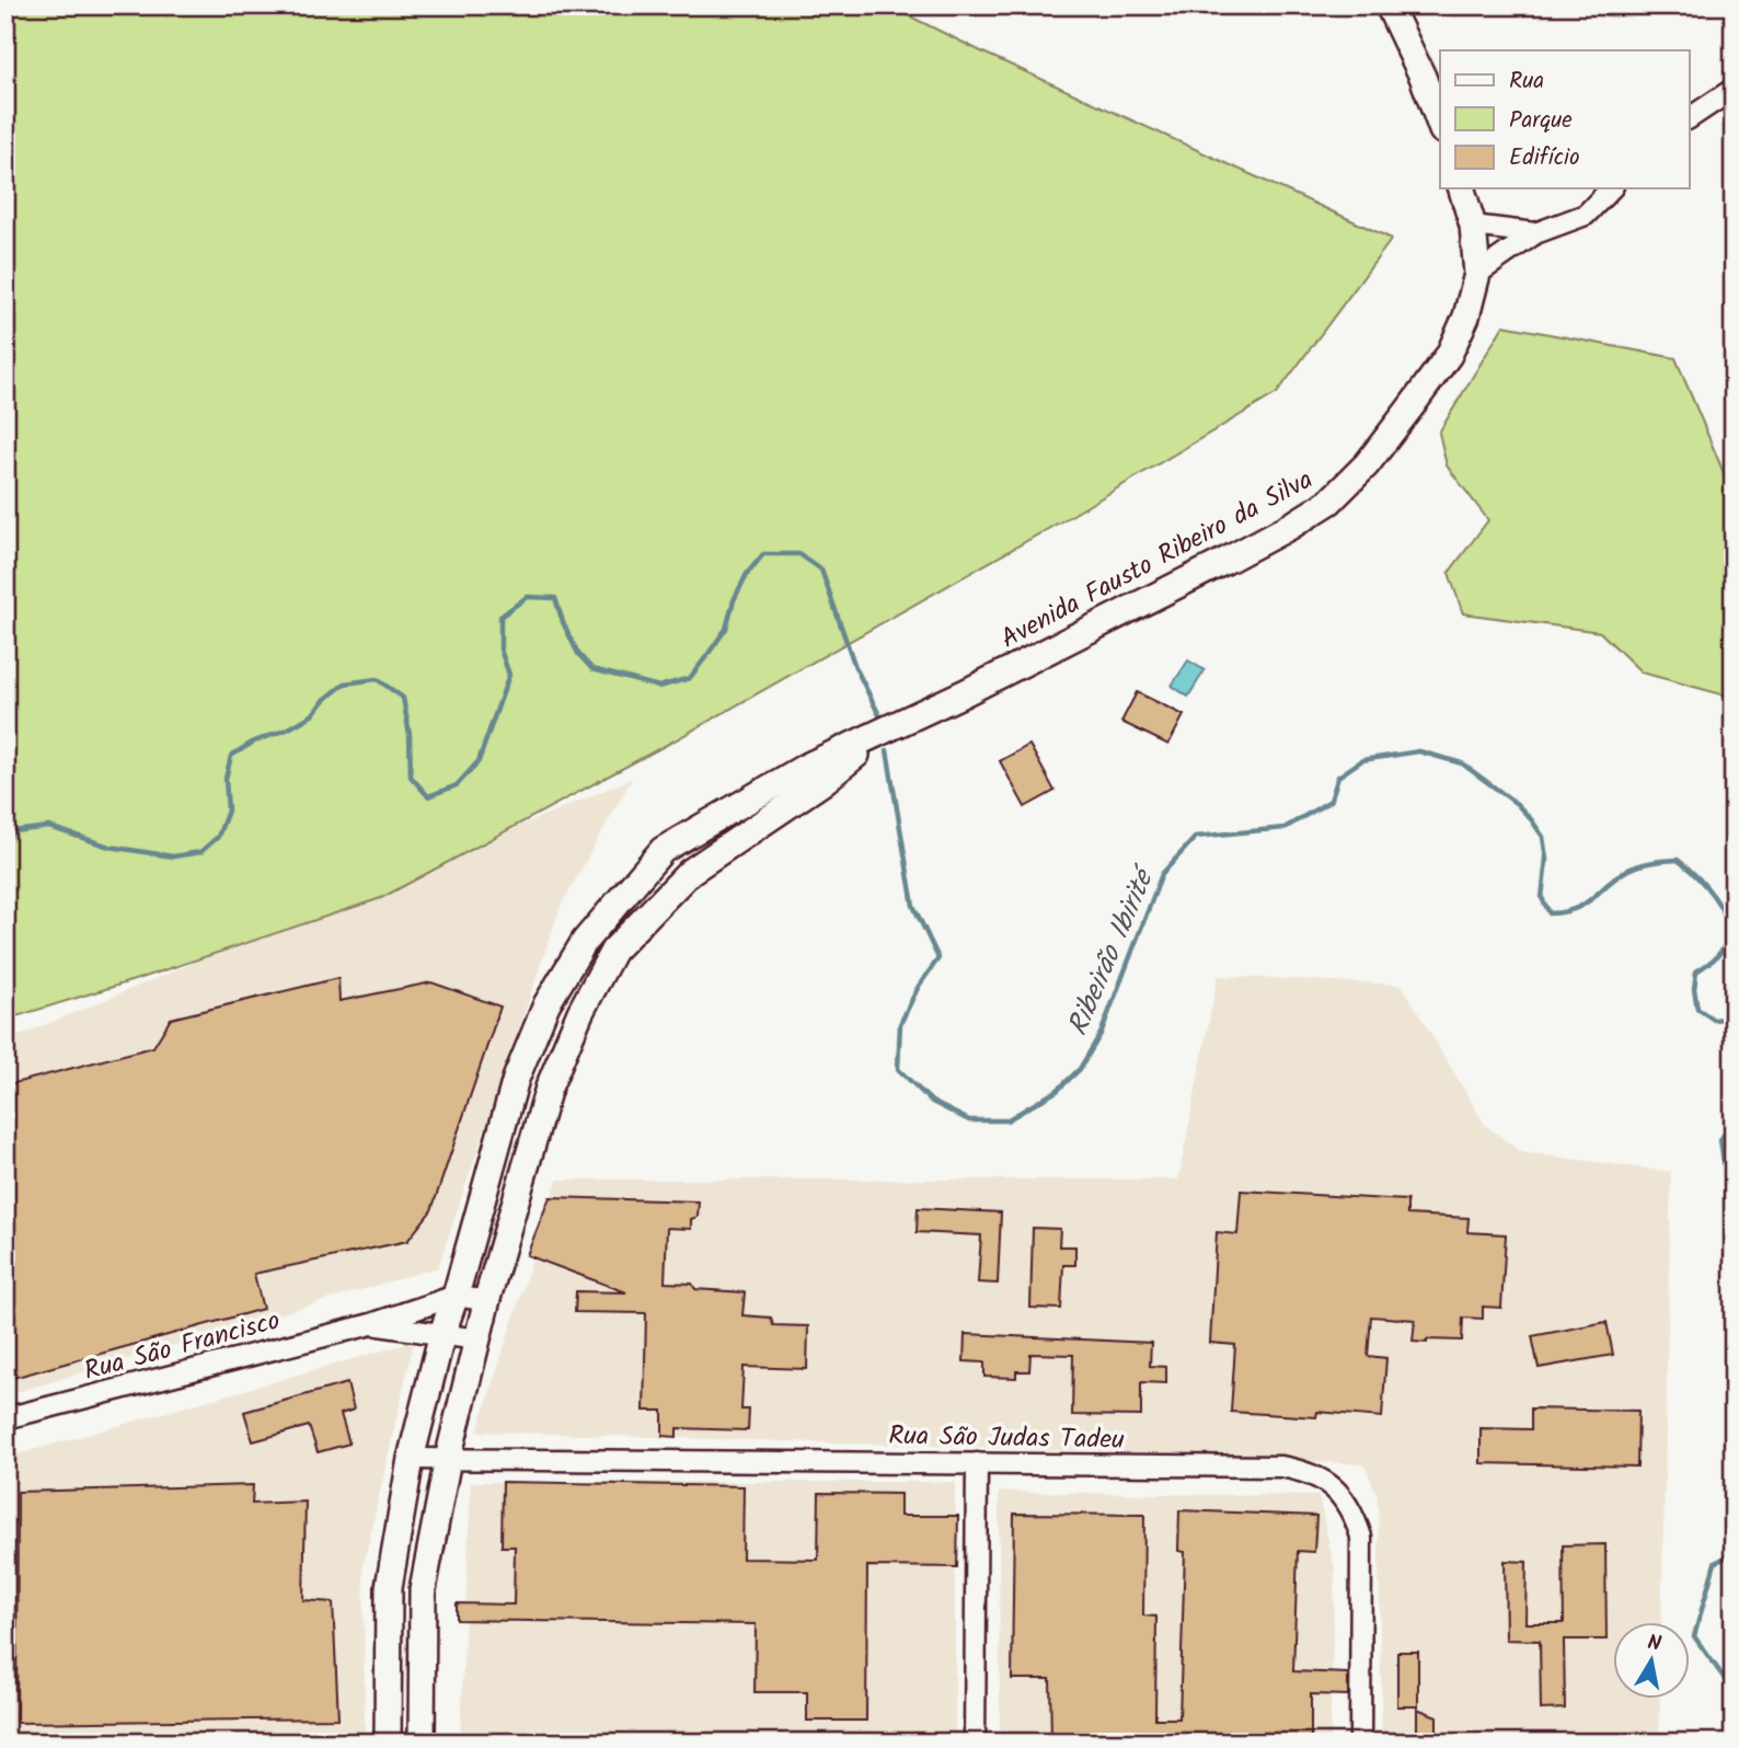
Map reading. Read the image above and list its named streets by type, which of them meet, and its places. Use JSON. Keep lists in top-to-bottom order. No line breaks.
{"streets":{"main road":["Avenida Fausto Ribeiro da Silva"],"street":["Rua São Francisco","Rua São Judas Tadeu"]},"water":["Ribeirão Ibirité"],"legend":["Rua","Parque","Edifício"],"north":"top"}
